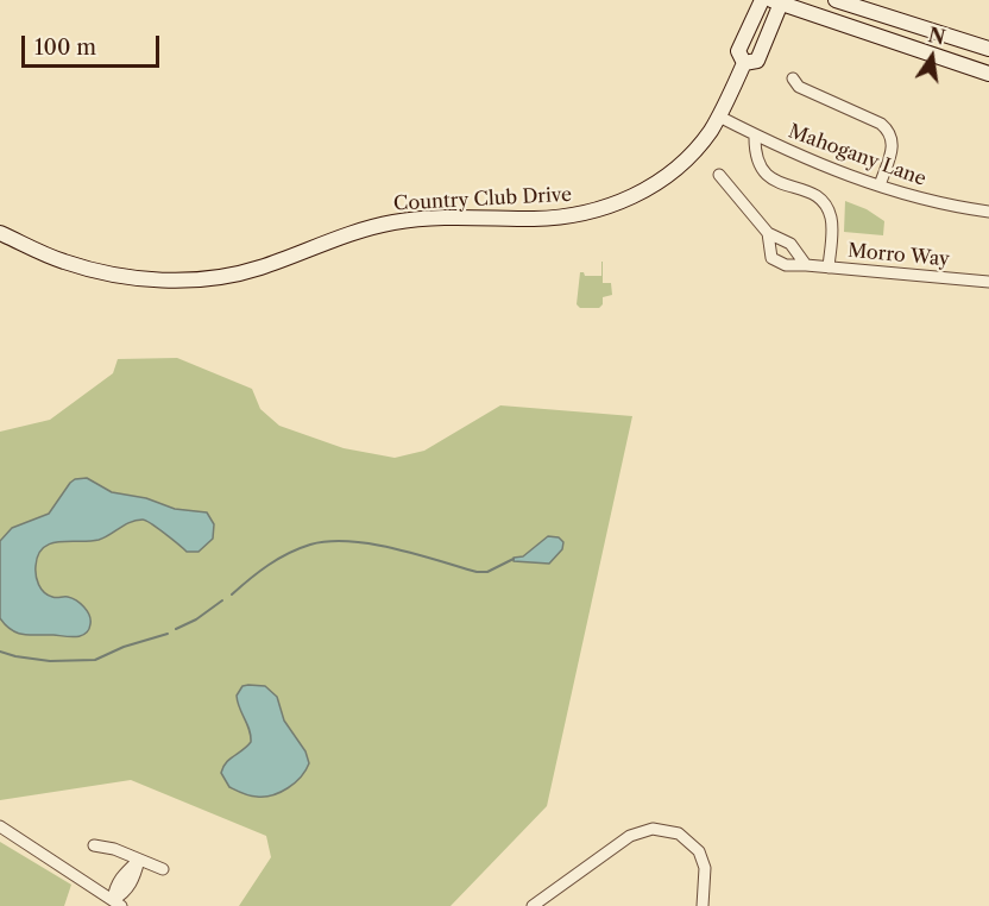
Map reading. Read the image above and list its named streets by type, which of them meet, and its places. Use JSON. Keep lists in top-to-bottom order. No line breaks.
{"streets":{"street":["Mahogany Lane","Country Club Drive","Morro Way"]},"crossings":[["Mahogany Lane","Country Club Drive"]],"scale_bar":"100 m","north":"top"}
